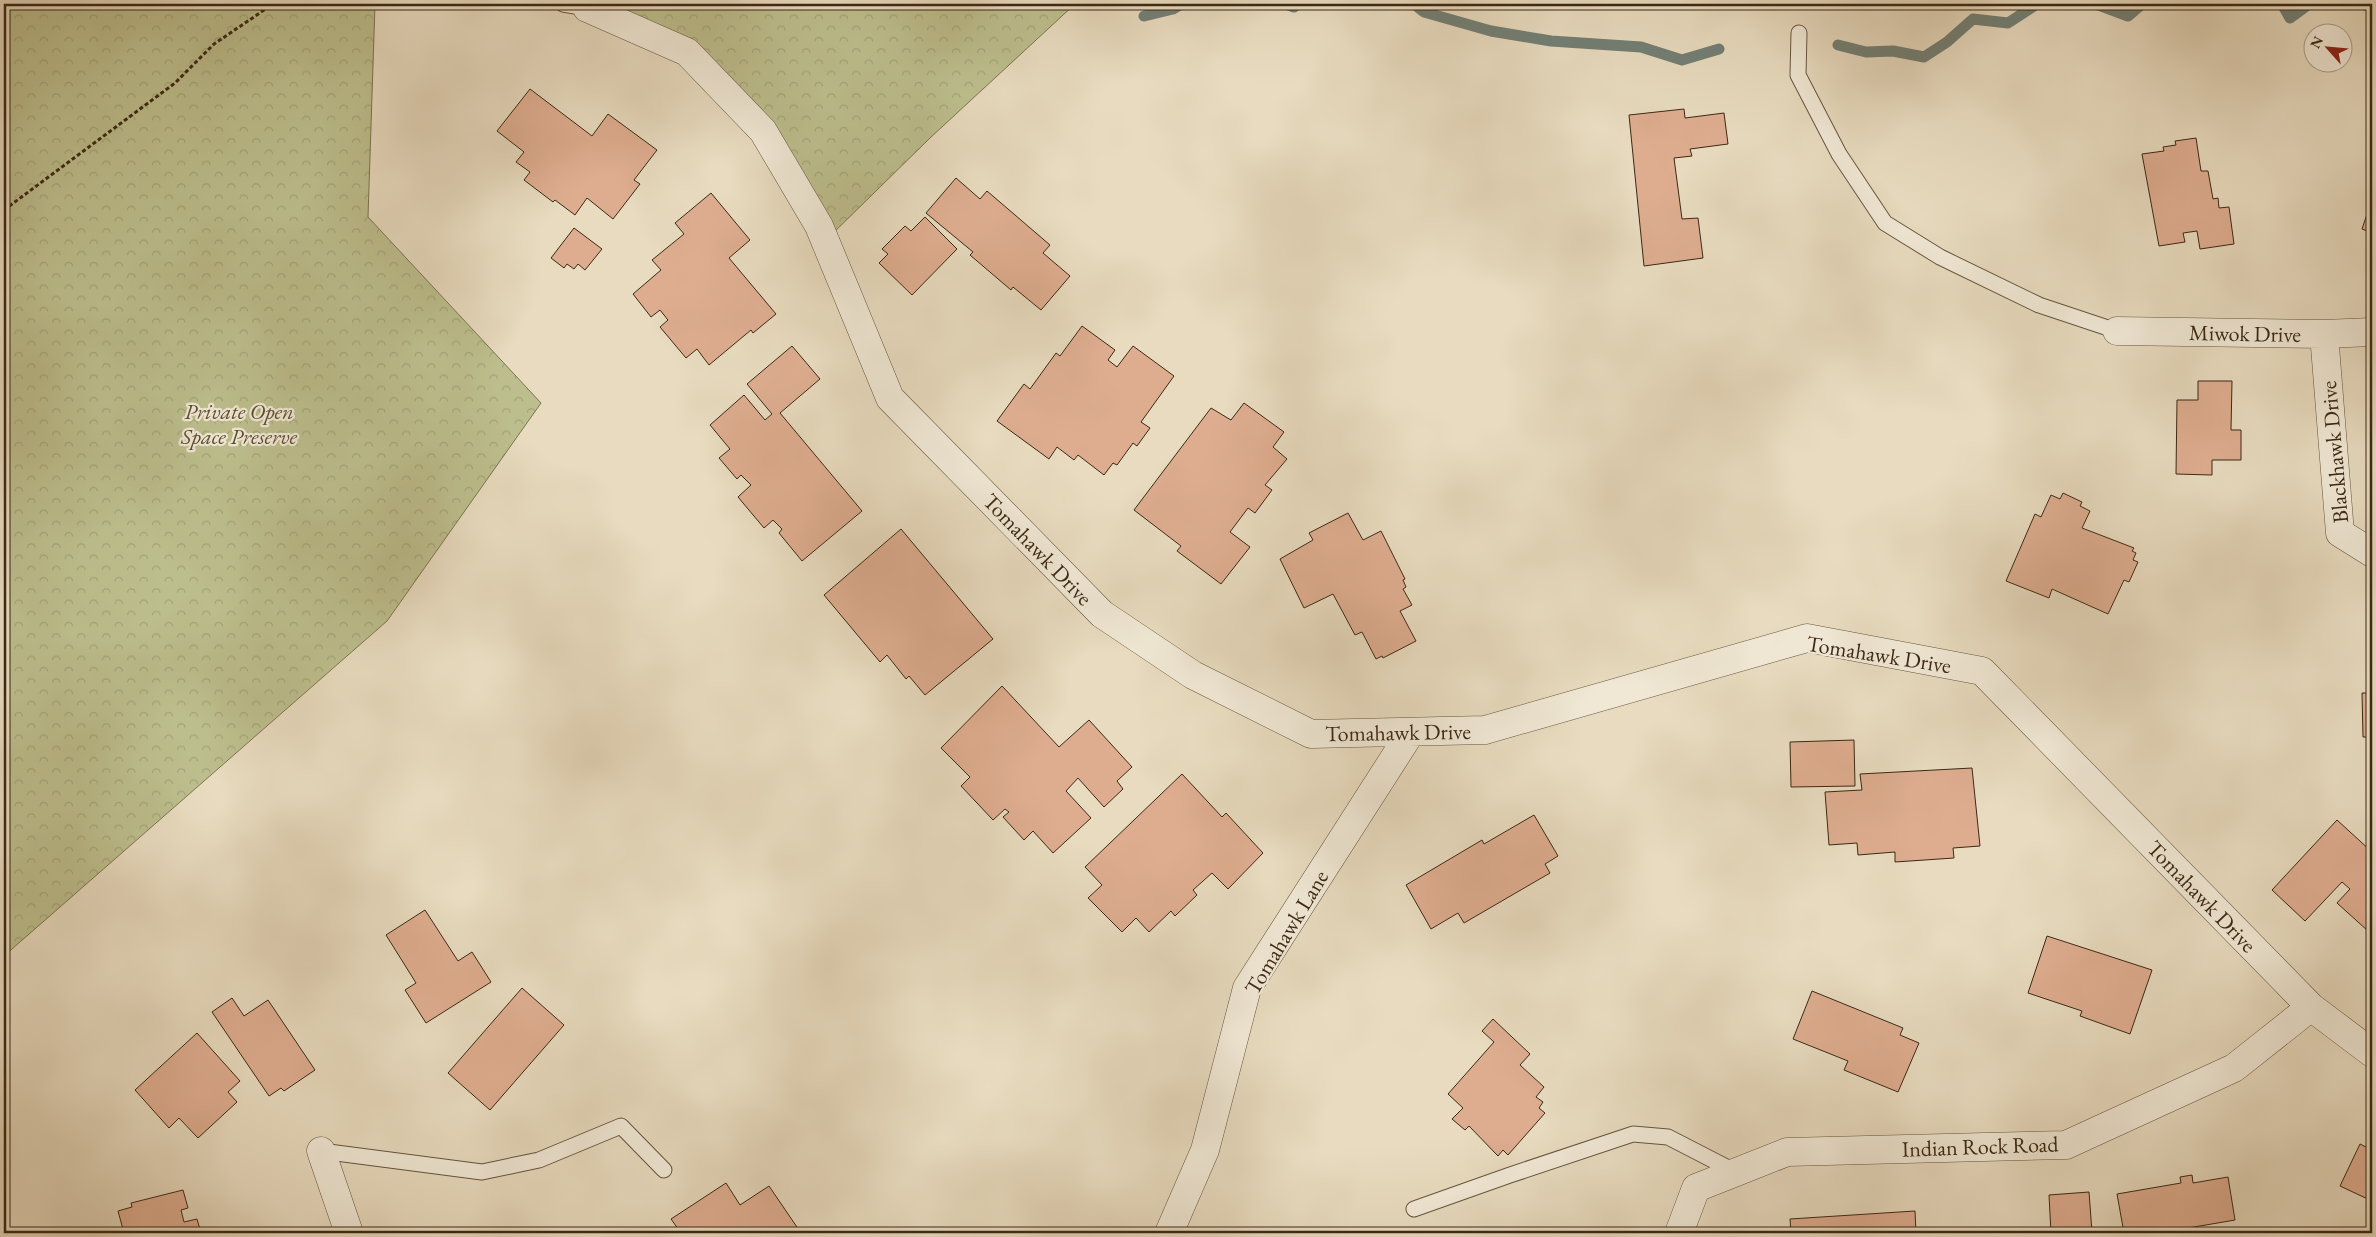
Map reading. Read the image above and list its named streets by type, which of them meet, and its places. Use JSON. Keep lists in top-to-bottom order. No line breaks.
{"streets":{"street":["Miwok Drive","Blackhawk Drive","Tomahawk Drive","Tomahawk Lane","Indian Rock Road"]},"crossings":[["Miwok Drive","Blackhawk Drive"],["Tomahawk Drive","Tomahawk Lane"],["Tomahawk Drive","Indian Rock Road"]],"parks":["Private Open Space Preserve"],"north":"top left"}
